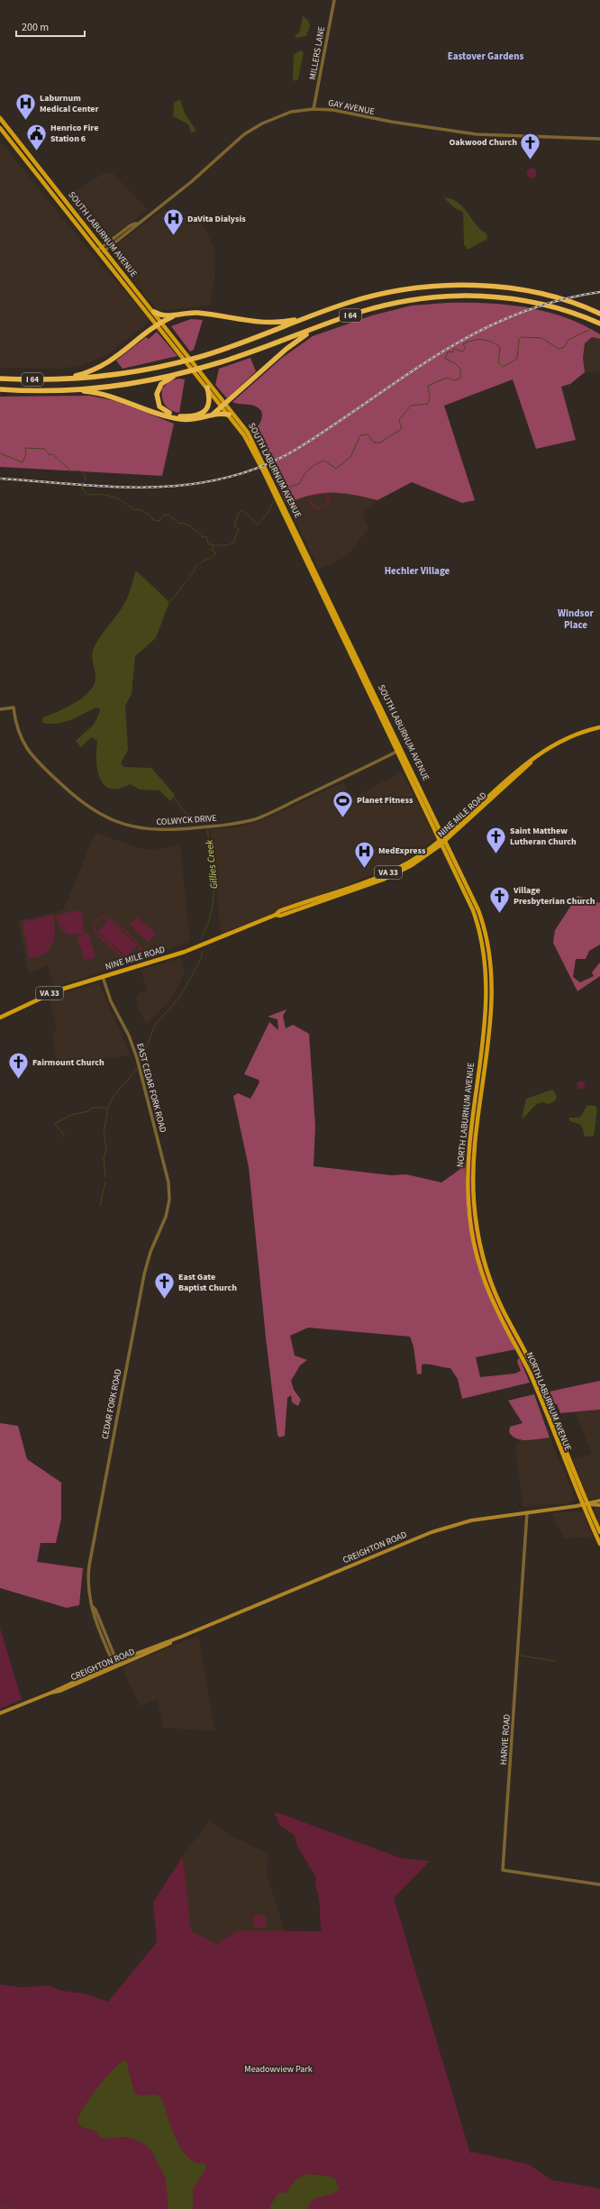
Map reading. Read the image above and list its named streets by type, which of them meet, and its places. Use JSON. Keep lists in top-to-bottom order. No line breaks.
{"streets":{"highway":["I 64"],"main road":["SOUTH LABURNUM AVENUE","NINE MILE ROAD","VA 33","NORTH LABURNUM AVENUE","CREIGHTON ROAD"],"street":["MILLERS LANE","GAY AVENUE","COLWYCK DRIVE","EAST CEDAR FORK ROAD","CEDAR FORK ROAD","HARVIE ROAD"]},"crossings":[["MILLERS LANE","GAY AVENUE"],["GAY AVENUE","SOUTH LABURNUM AVENUE"],["SOUTH LABURNUM AVENUE","NINE MILE ROAD"],["SOUTH LABURNUM AVENUE","COLWYCK DRIVE"],["SOUTH LABURNUM AVENUE","NORTH LABURNUM AVENUE"],["NINE MILE ROAD","EAST CEDAR FORK ROAD"],["NINE MILE ROAD","NORTH LABURNUM AVENUE"],["EAST CEDAR FORK ROAD","CEDAR FORK ROAD"],["NORTH LABURNUM AVENUE","CREIGHTON ROAD"],["CEDAR FORK ROAD","CREIGHTON ROAD"],["CREIGHTON ROAD","HARVIE ROAD"]],"districts":["Eastover Gardens","Hechler Village","Windsor Place"],"water":["Gillies Creek"],"parks":["Meadowview Park"],"places":{"hospital":["Laburnum Medical Center","DaVita Dialysis","MedExpress"],"public building":["Henrico Fire Station 6"],"church":["Oakwood Church","Saint Matthew Lutheran Church","Village Presbyterian Church","Fairmount Church","East Gate Baptist Church"],"sports":["Planet Fitness"]},"scale_bar":"200 m"}
